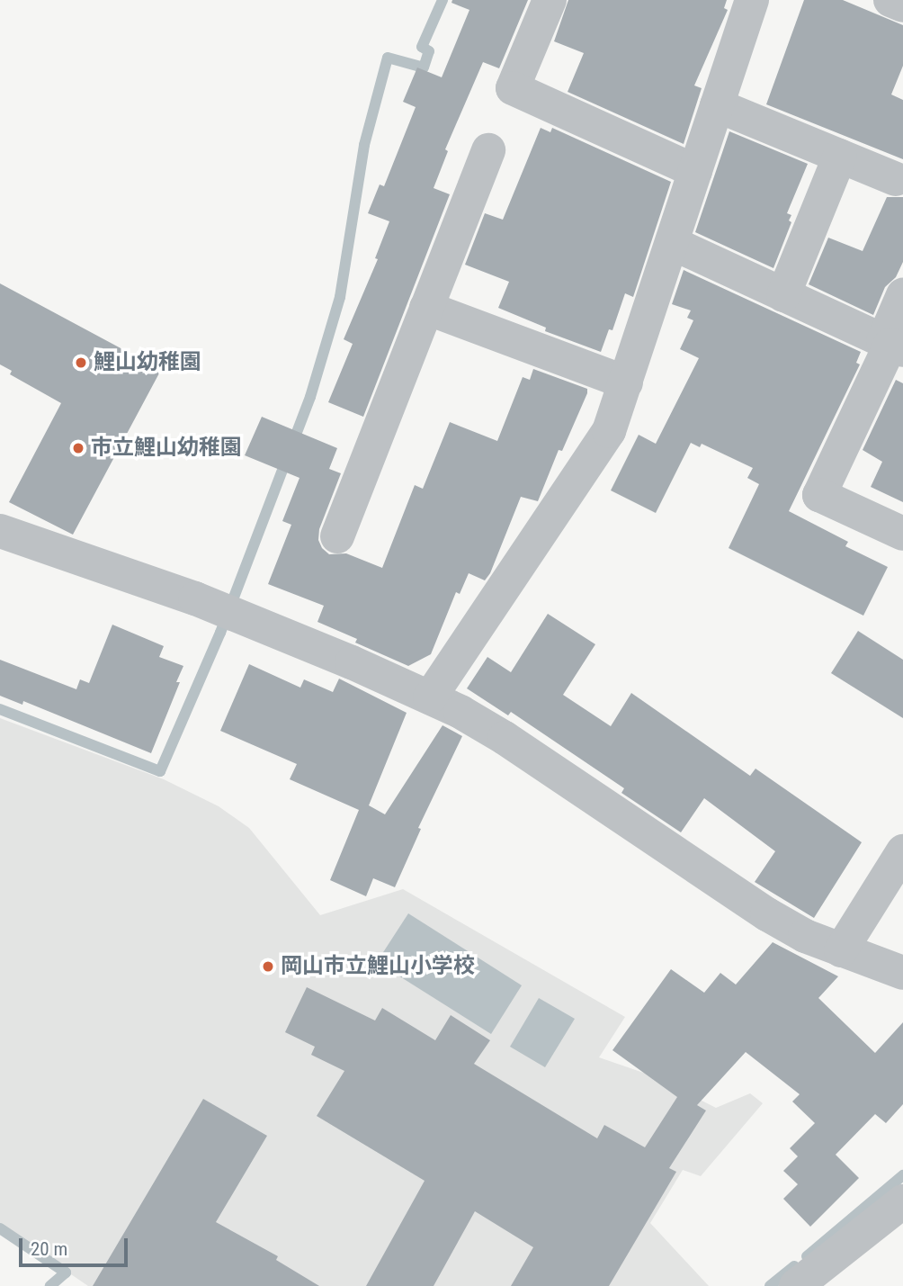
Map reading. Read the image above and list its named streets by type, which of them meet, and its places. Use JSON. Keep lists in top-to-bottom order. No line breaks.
{"places":["鯉山幼稚園","市立鯉山幼稚園","岡山市立鯉山小学校"],"scale_bar":"20 m"}
